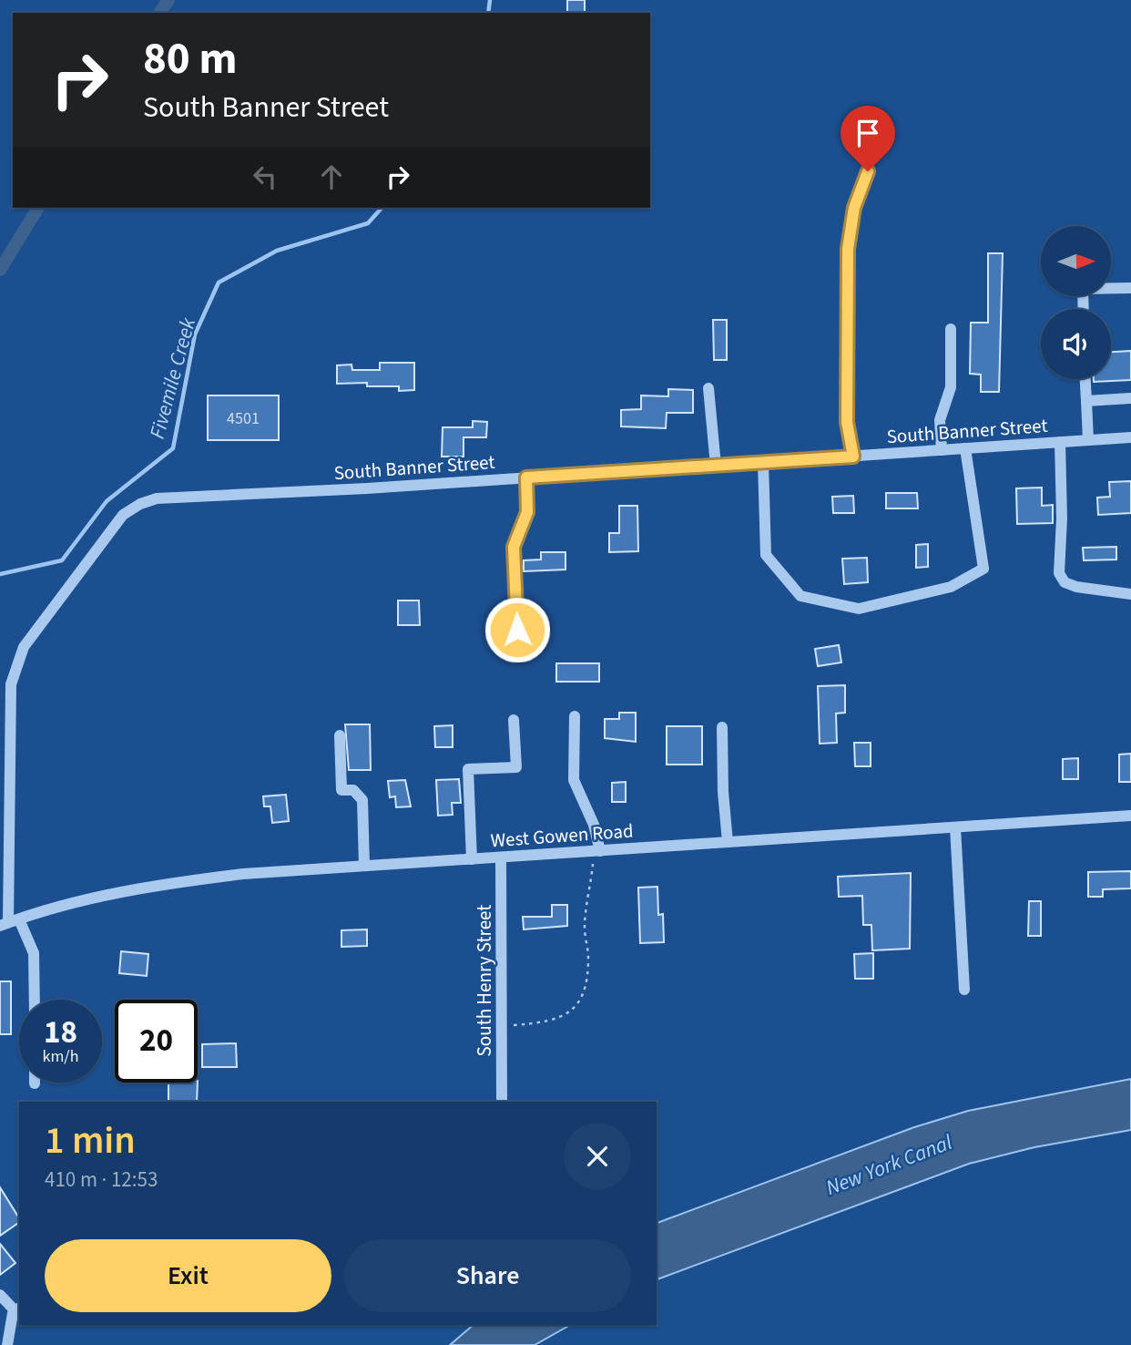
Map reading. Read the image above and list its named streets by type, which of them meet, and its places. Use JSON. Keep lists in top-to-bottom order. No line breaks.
{"streets":{"street":["South Banner Street","West Gowen Road","South Henry Street"]},"crossings":[["South Banner Street","West Gowen Road"],["West Gowen Road","South Henry Street"]],"water":["Fivemile Creek","New York Canal"],"house_numbers":["4501"],"north":"right","page":{"turn":["80 m","South Banner Street"],"speed":"18 km/h","limit":"20","heading":["1 min","410 m · 12:53"],"buttons":["Exit","Share"]}}
